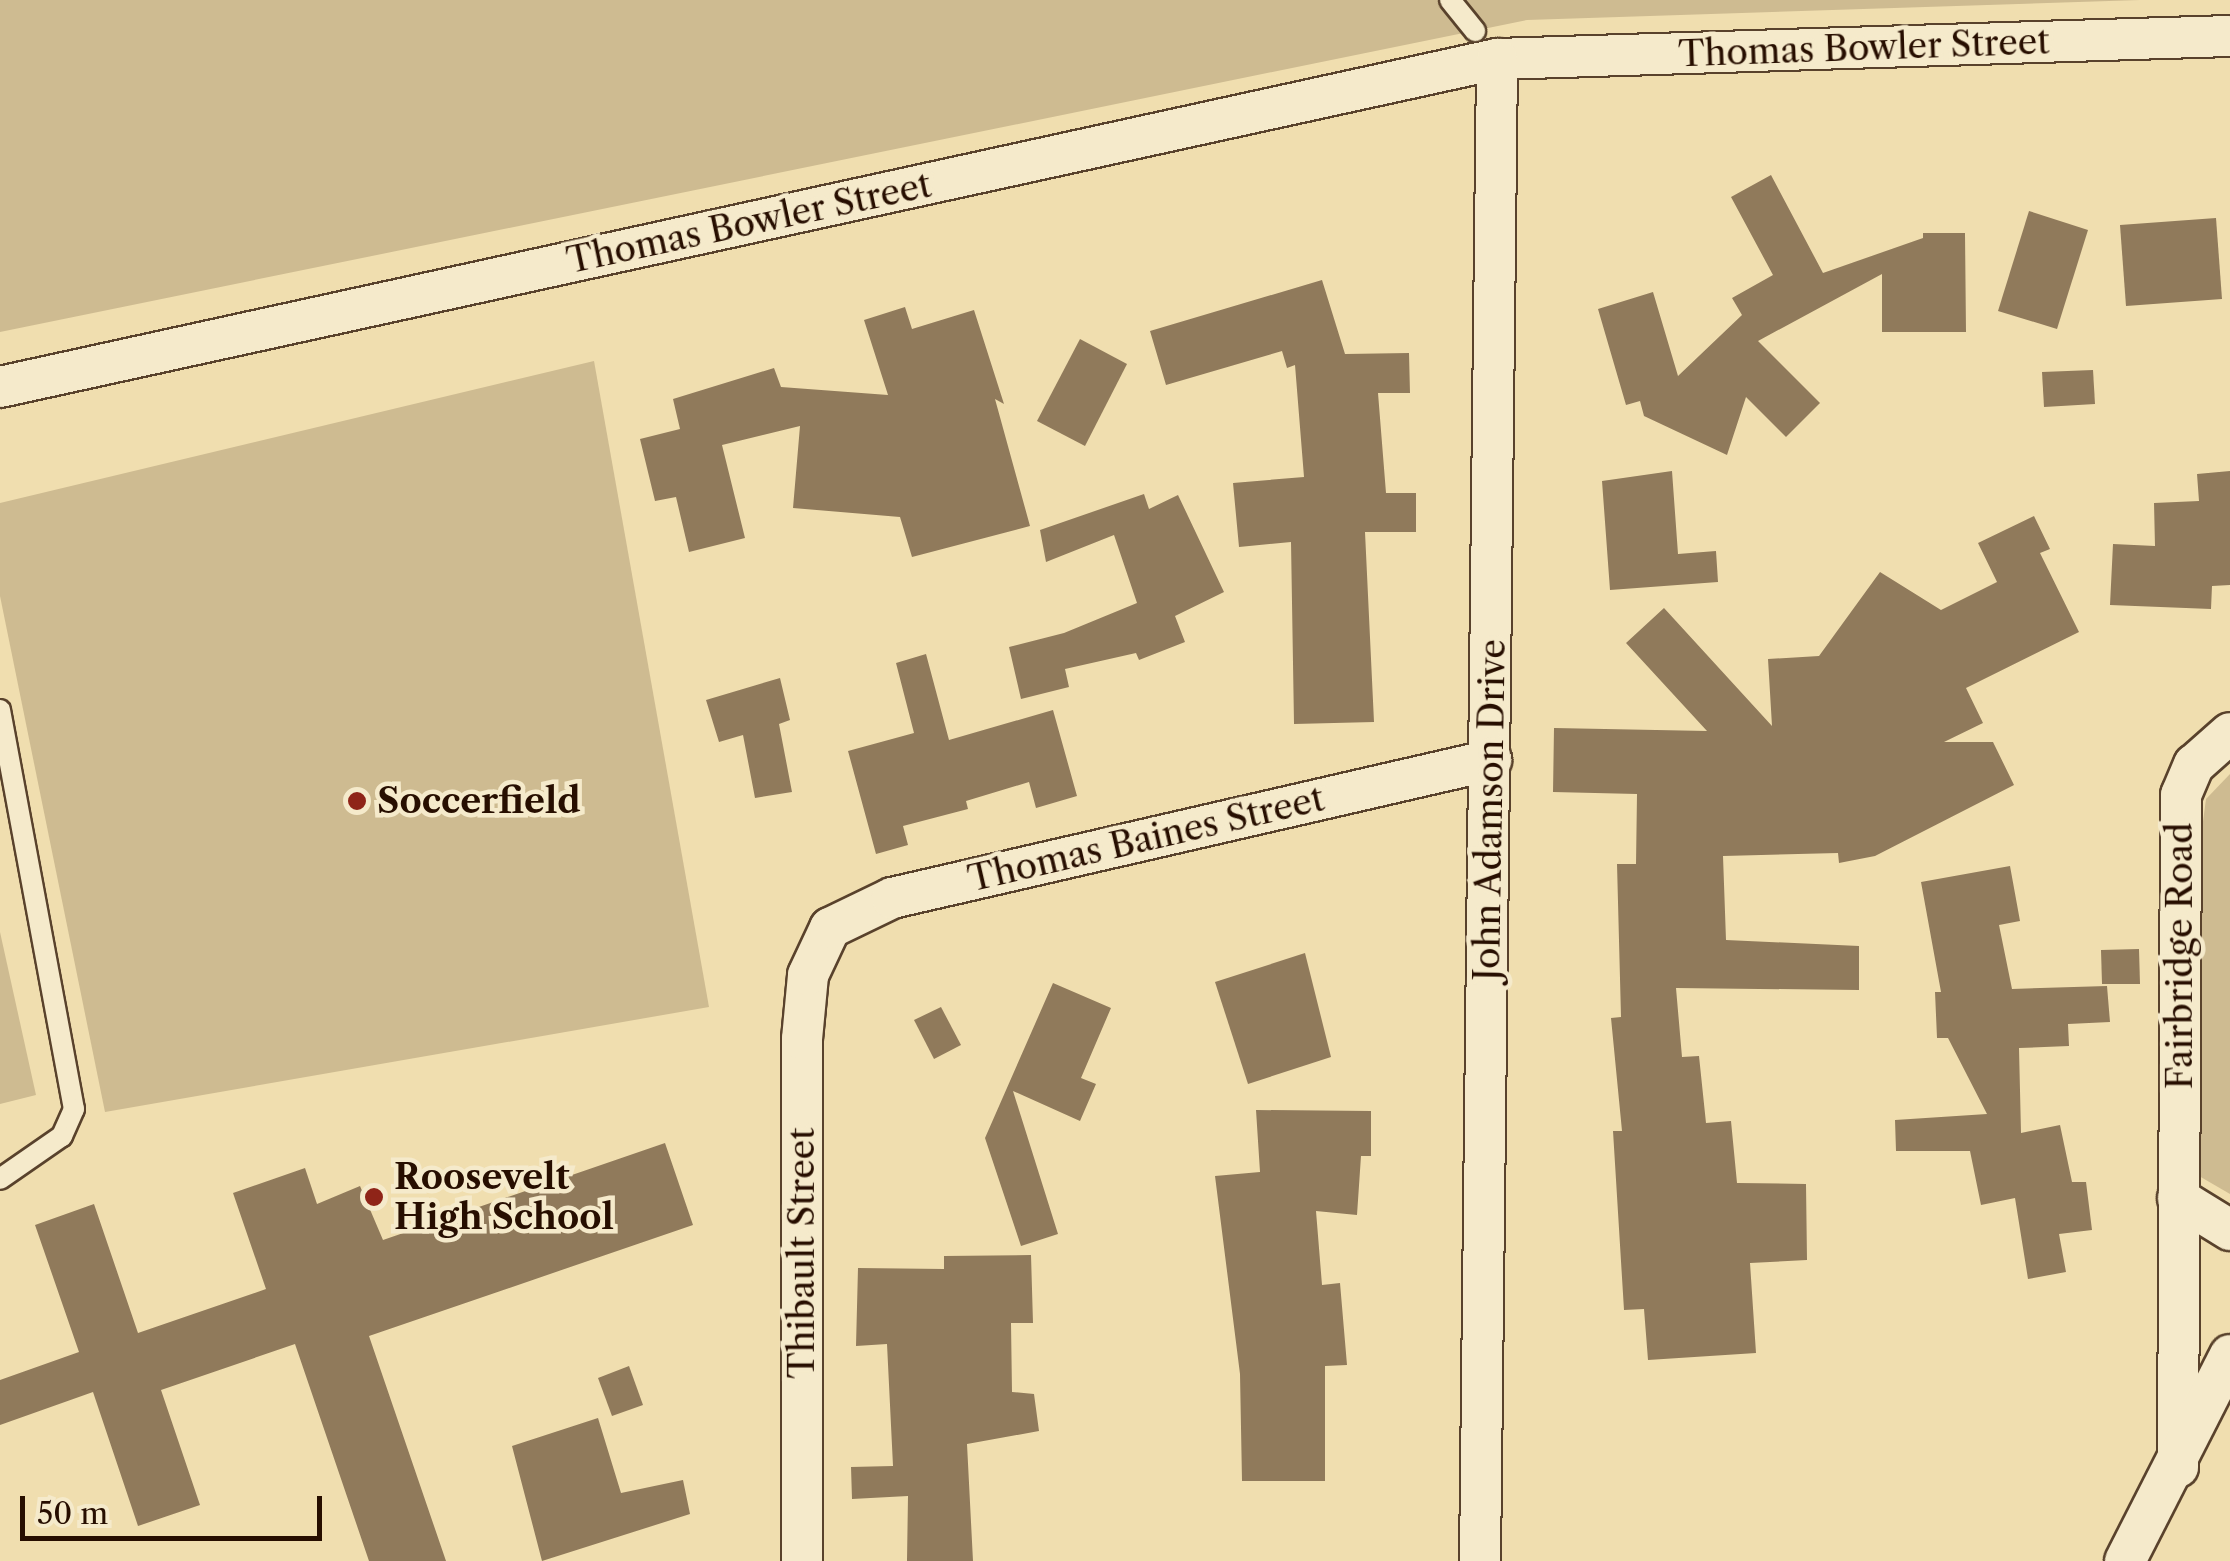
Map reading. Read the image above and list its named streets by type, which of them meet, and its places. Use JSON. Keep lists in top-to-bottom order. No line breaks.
{"streets":{"street":["Thomas Bowler Street","John Adamson Drive","Thomas Baines Street","Fairbridge Road","Thibault Street"]},"crossings":[["Thomas Bowler Street","John Adamson Drive"],["John Adamson Drive","Thomas Baines Street"],["Thomas Baines Street","Thibault Street"]],"places":["Soccerfield","Roosevelt High School"],"scale_bar":"50 m"}
